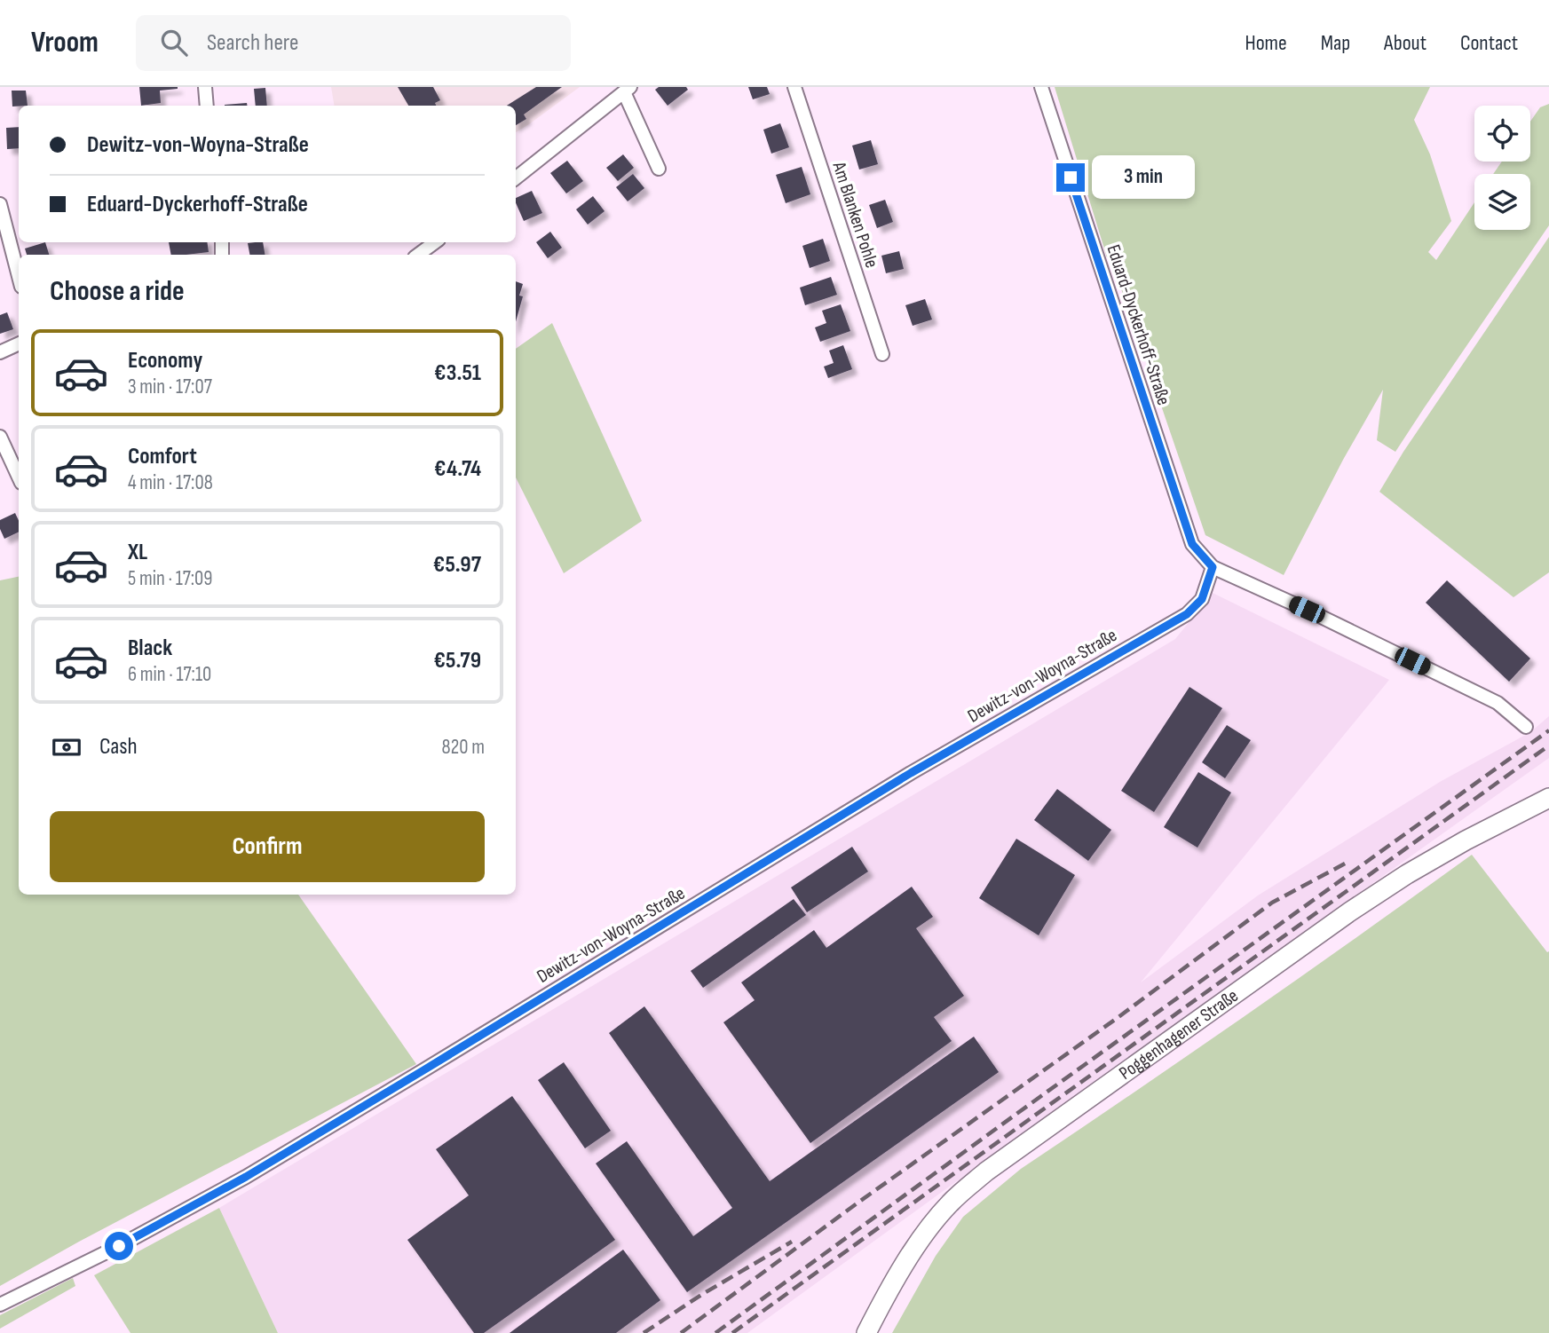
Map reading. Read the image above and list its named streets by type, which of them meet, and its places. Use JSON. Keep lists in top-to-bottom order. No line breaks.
{"streets":{"street":["Am Blanken Pohle","Eduard-Dyckerhoff-Straße","Dewitz-von-Woyna-Straße","Poggenhagener Straße"]},"crossings":[["Eduard-Dyckerhoff-Straße","Dewitz-von-Woyna-Straße"]],"page":{"header":"Vroom","search":"Search here","nav":["Home","Map","About","Contact"],"banner":["Dewitz-von-Woyna-Straße","Eduard-Dyckerhoff-Straße"],"bubble":"3 min","heading":"Choose a ride","list":[{"name":"Economy","note":"3 min · 17:07","value":"€3.51"},{"name":"Comfort","note":"4 min · 17:08","value":"€4.74"},{"name":"XL","note":"5 min · 17:09","value":"€5.97"},{"name":"Black","note":"6 min · 17:10","value":"€5.79"}],"pay":["Cash","820 m"],"buttons":"Confirm"}}
